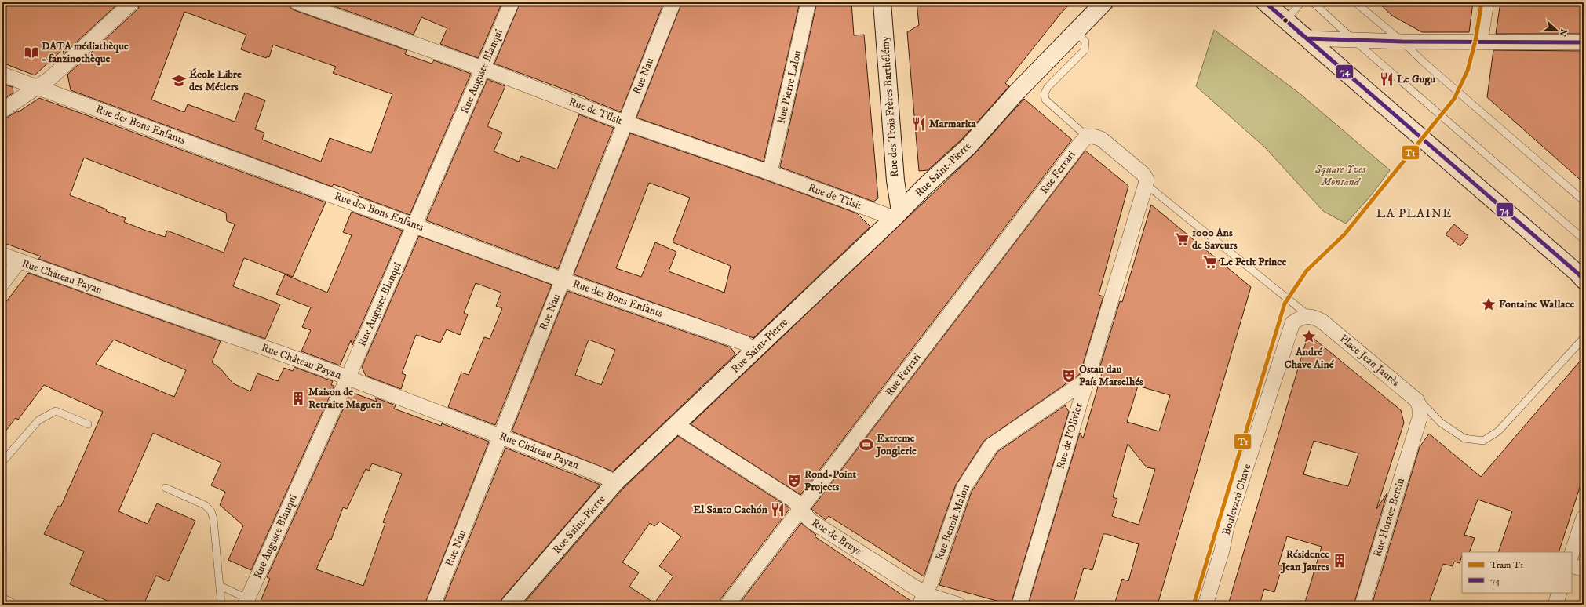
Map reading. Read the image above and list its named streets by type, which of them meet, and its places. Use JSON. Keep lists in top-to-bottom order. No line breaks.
{"streets":{"street":["Rue Auguste Blanqui","Rue Nau","Rue Pierre Lalou","Rue des Trois Frères Barthélémy","Rue de Tilsit","Rue des Bons Enfants","Rue Saint-Pierre","Rue Ferrari","Rue Château Payan","Place Jean Jaurès","Rue de l'Olivier","Boulevard Chave","Rue Horace Bertin","Rue Benoît Malon","Rue de Bruys"]},"crossings":[["Rue Auguste Blanqui","Rue de Tilsit"],["Rue Auguste Blanqui","Rue des Bons Enfants"],["Rue Auguste Blanqui","Rue Château Payan"],["Rue Nau","Rue de Tilsit"],["Rue Nau","Rue des Bons Enfants"],["Rue Nau","Rue Château Payan"],["Rue Pierre Lalou","Rue de Tilsit"],["Rue des Trois Frères Barthélémy","Rue de Tilsit"],["Rue des Trois Frères Barthélémy","Rue Saint-Pierre"],["Rue de Tilsit","Rue Saint-Pierre"],["Rue des Bons Enfants","Rue Saint-Pierre"],["Rue Saint-Pierre","Rue Château Payan"],["Rue Saint-Pierre","Rue de Bruys"],["Rue Ferrari","Rue de Bruys"],["Place Jean Jaurès","Boulevard Chave"],["Place Jean Jaurès","Rue Horace Bertin"],["Rue de l'Olivier","Rue Benoît Malon"],["Rue Benoît Malon","Rue de Bruys"]],"districts":["LA PLAINE"],"parks":["Square Yves Montand"],"places":{"library":["DATA médiathèque - fanzinothèque"],"restaurant":["Le Gugu","Marmarita","El Santo Cachón"],"school or university":["École Libre des Métiers"],"supermarket":["1000 Ans de Saveurs","Le Petit Prince"],"place":["Fontaine Wallace","André Chave Ainé"],"theatre":["Ostau dau País Marselhés","Rond-Point Projects"],"building":["Maison de Retraite Maguen","Résidence Jean Jaures"],"sports":["Extreme Jonglerie"]},"lines":["tram line T1","transit line 74"],"legend":["Tram T1","74"],"north":"right"}
